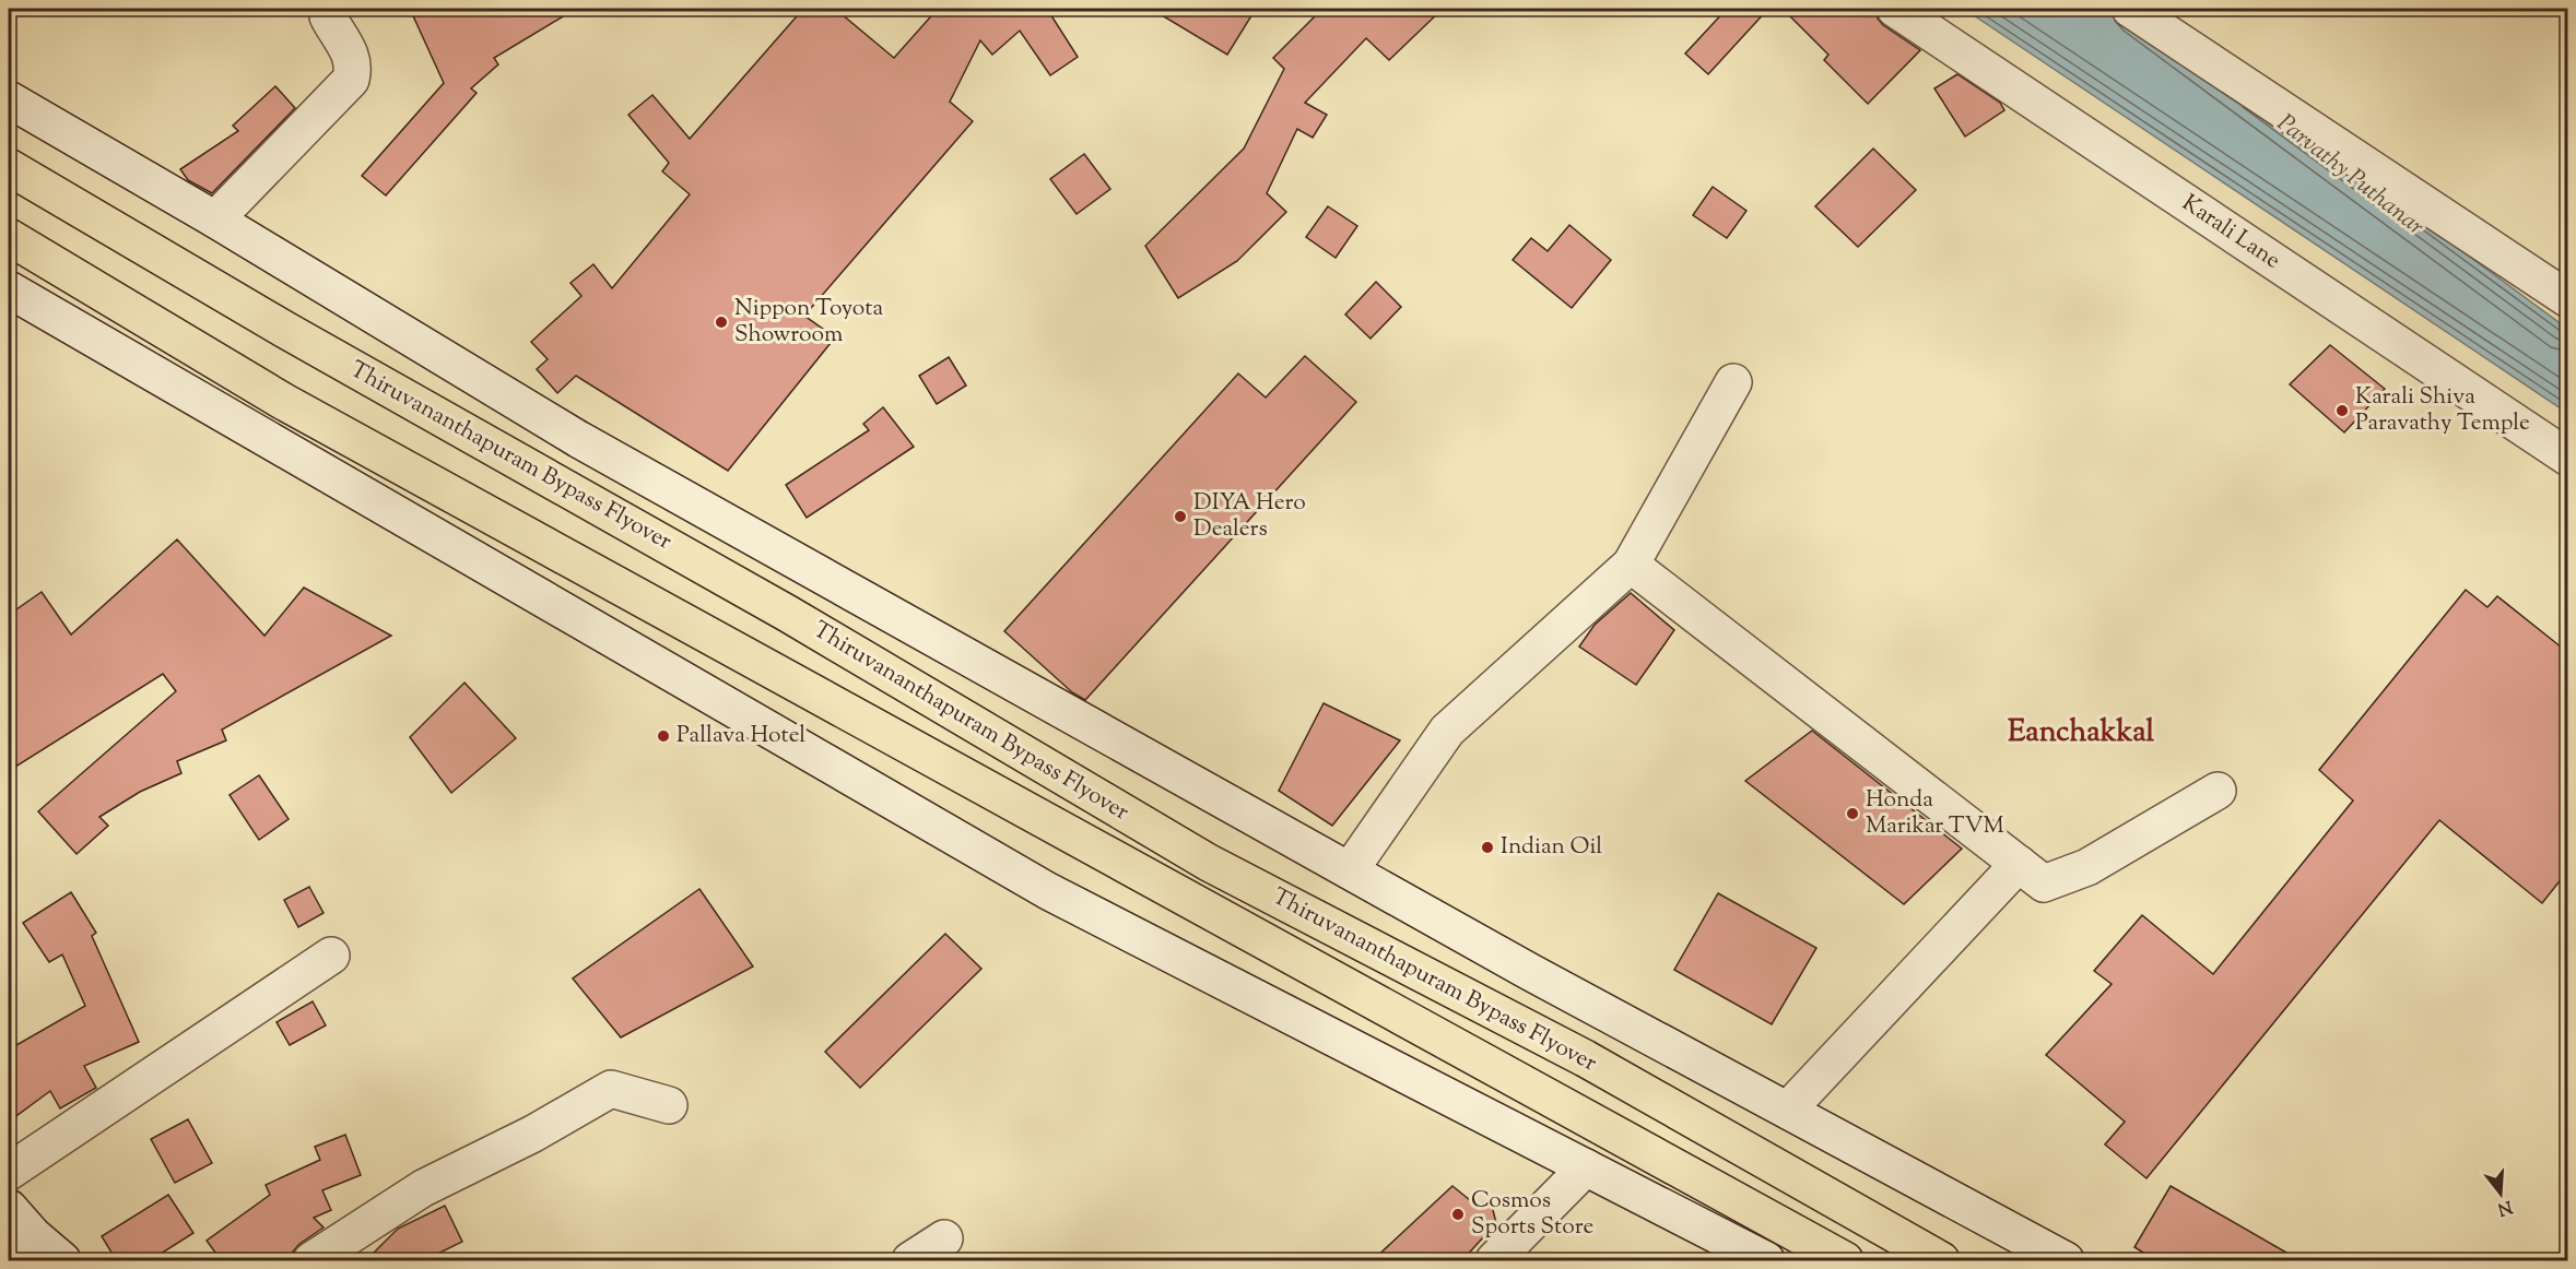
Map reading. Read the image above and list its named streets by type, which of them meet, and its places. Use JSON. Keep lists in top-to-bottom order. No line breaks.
{"streets":{"highway":["Thiruvananthapuram Bypass Flyover"],"street":["Karali Lane"]},"districts":["Eanchakkal"],"water":["Parvathy Puthanar"],"places":["Nippon Toyota Showroom","Karali Shiva Paravathy Temple","DIYA Hero Dealers","Pallava Hotel","Honda Marikar TVM","Indian Oil","Cosmos Sports Store"],"north":"bottom"}
